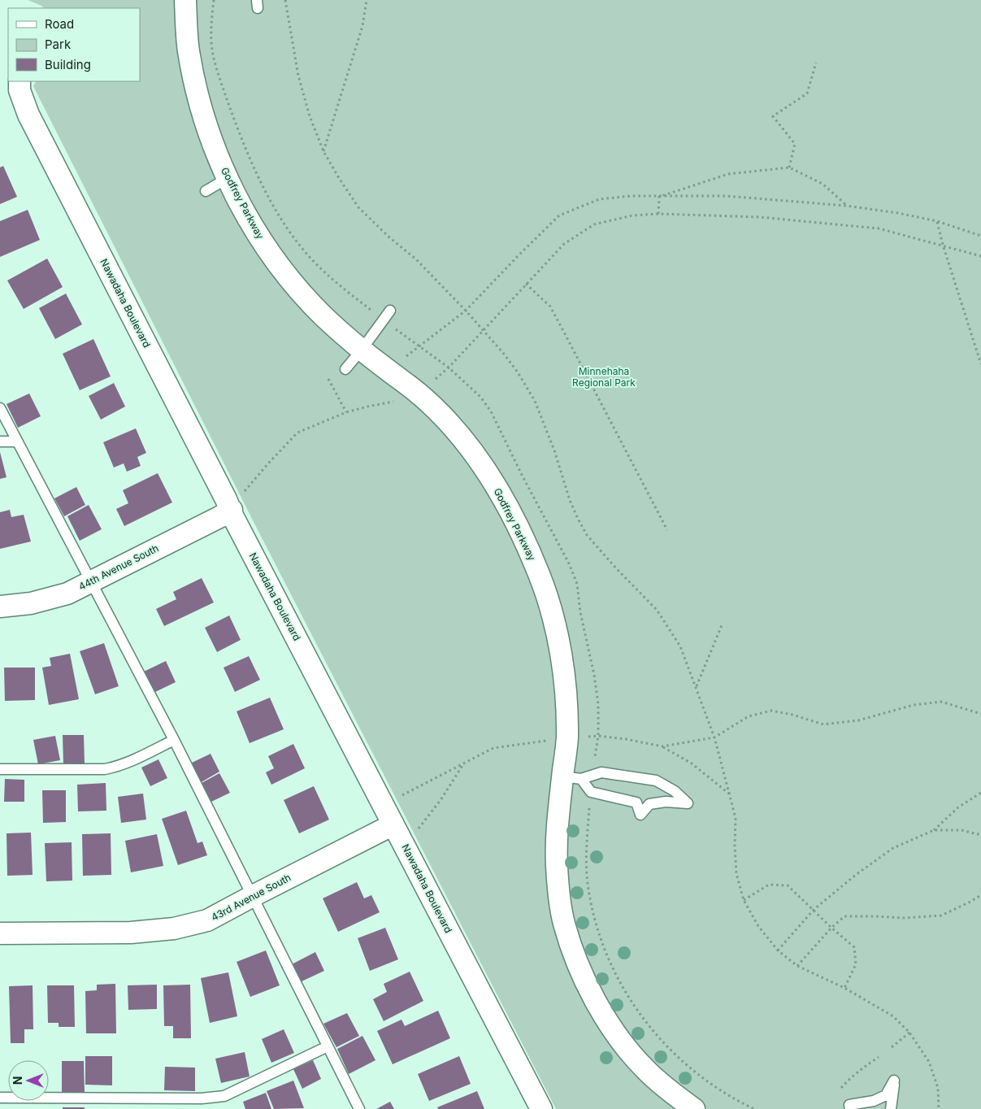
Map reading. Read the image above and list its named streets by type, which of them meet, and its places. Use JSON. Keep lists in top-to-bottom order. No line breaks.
{"streets":{"street":["Godfrey Parkway","Nawadaha Boulevard","44th Avenue South","43rd Avenue South"]},"crossings":[["Nawadaha Boulevard","44th Avenue South"],["Nawadaha Boulevard","43rd Avenue South"]],"parks":["Minnehaha Regional Park"],"legend":["Road","Park","Building"],"north":"left"}
